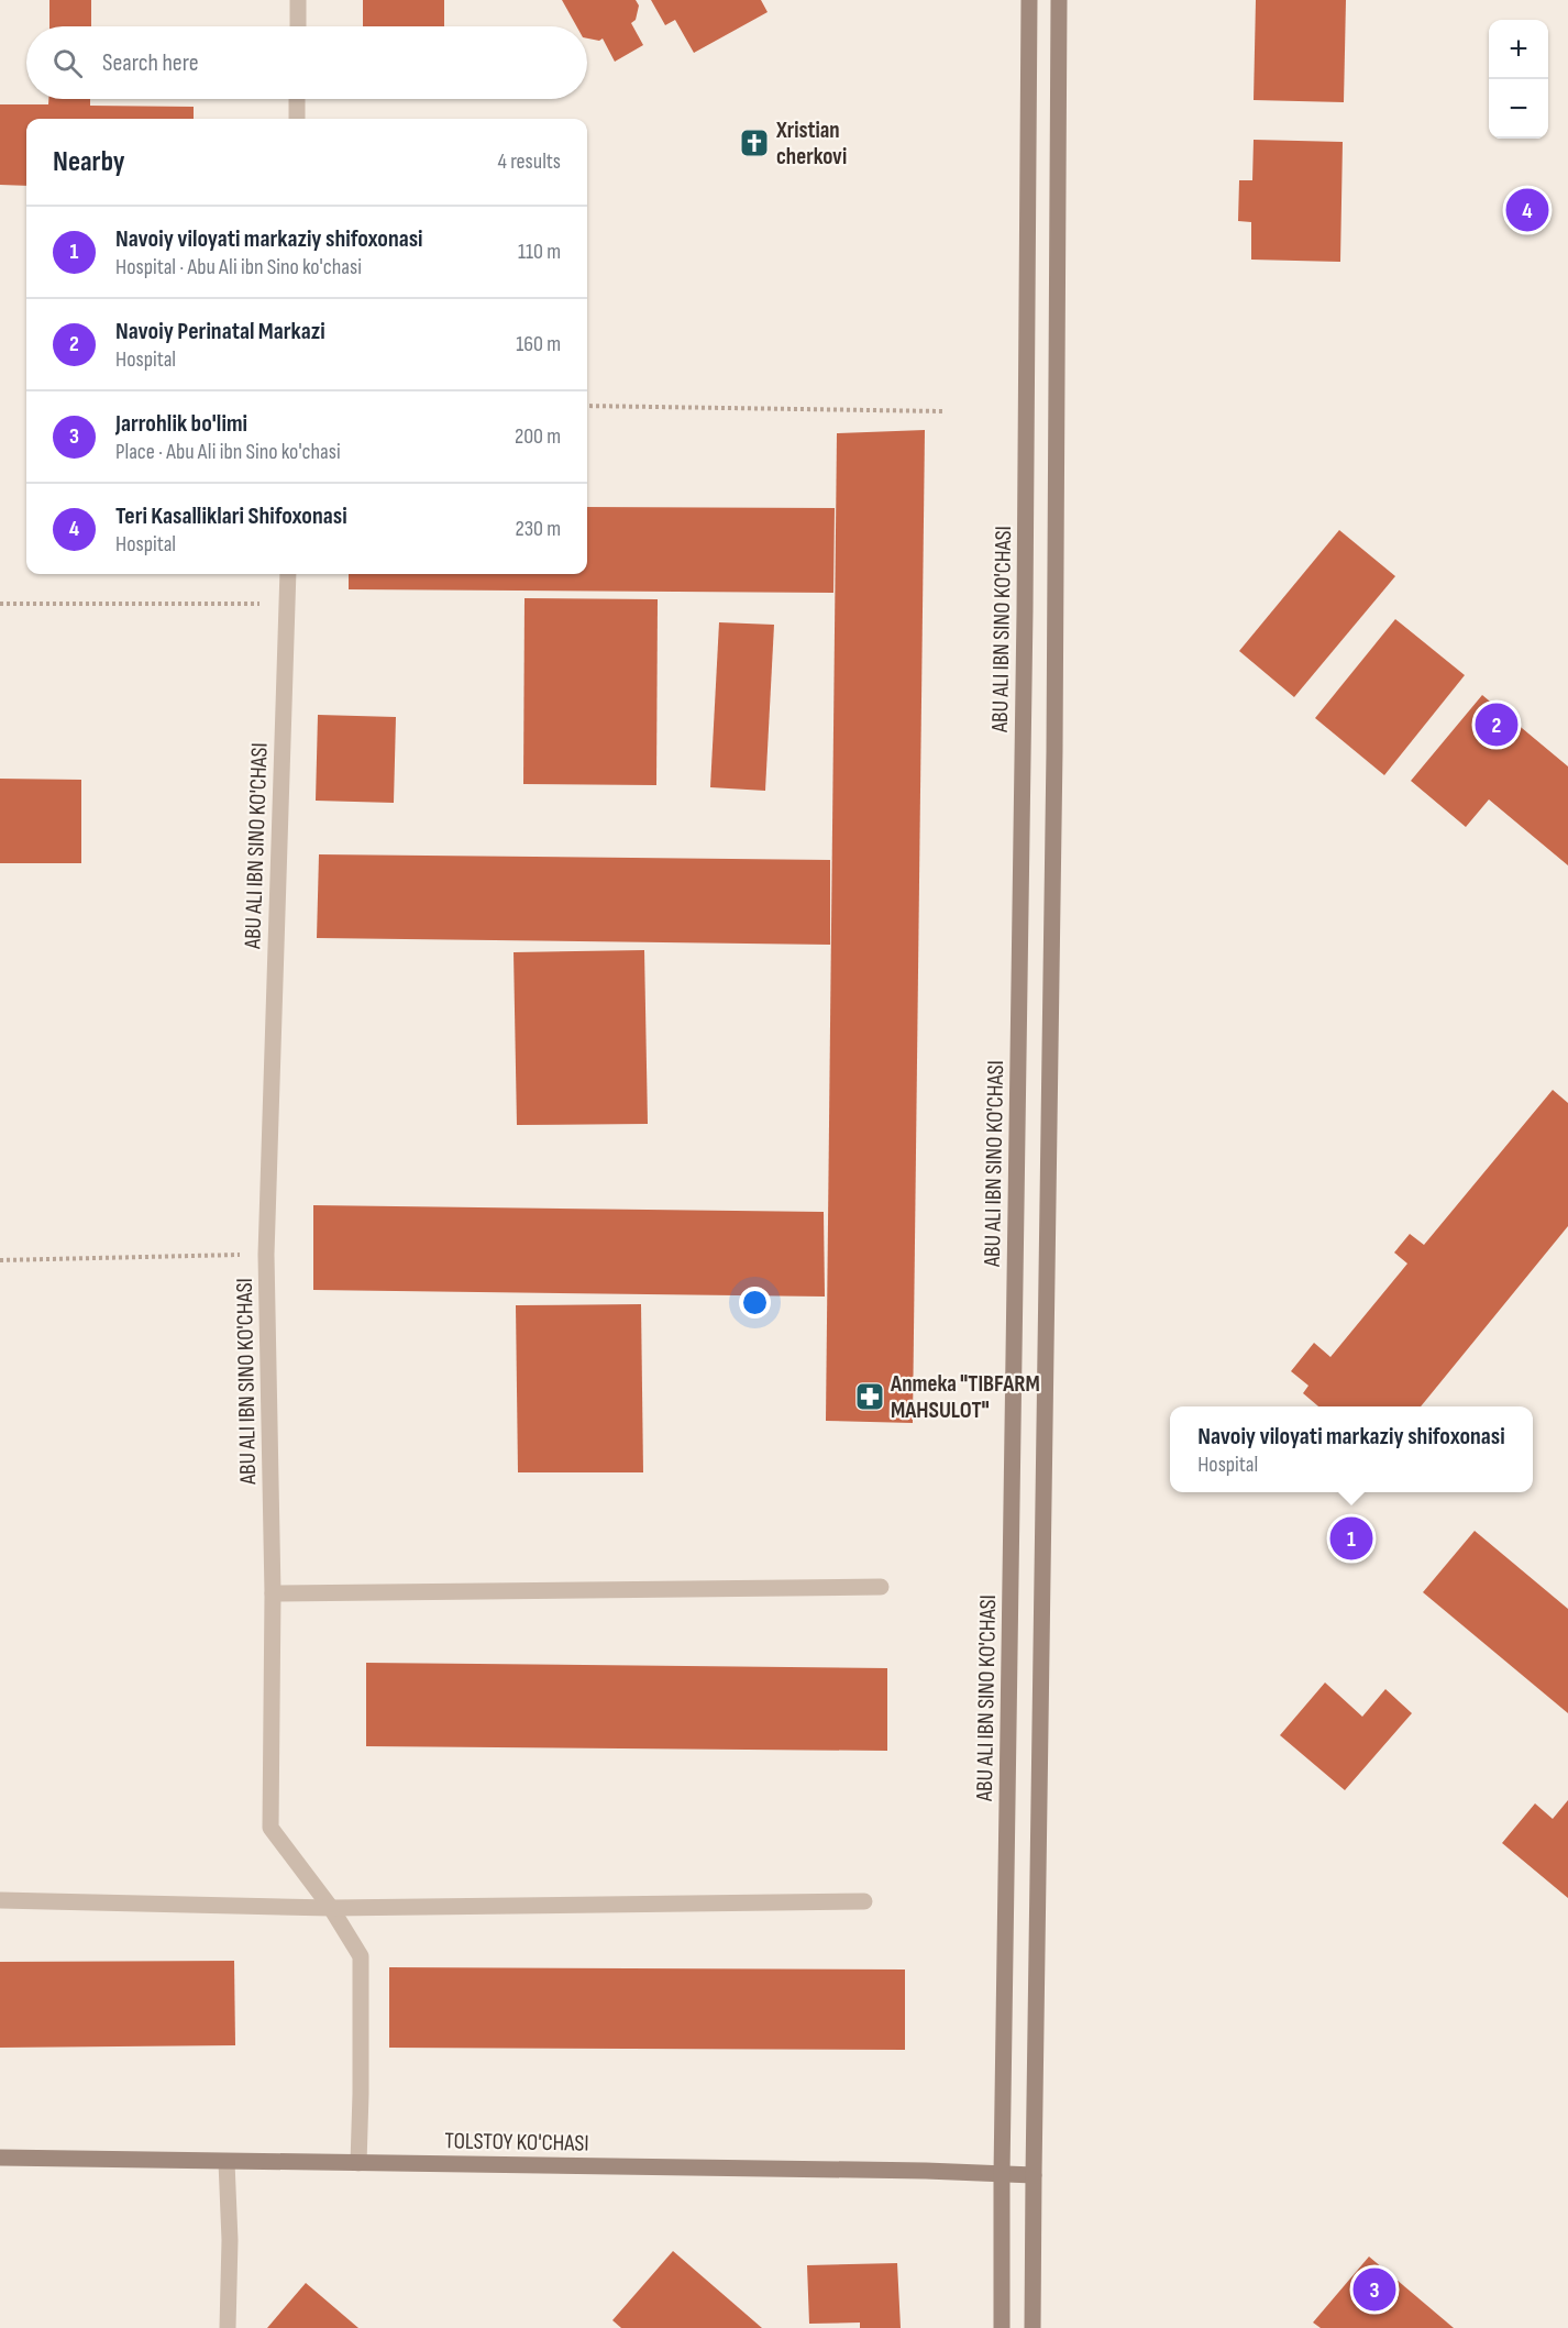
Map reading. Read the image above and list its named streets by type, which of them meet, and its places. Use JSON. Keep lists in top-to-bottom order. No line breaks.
{"streets":{"street":["ABU ALI IBN SINO KO'CHASI","TOLSTOY KO'CHASI"]},"crossings":[["ABU ALI IBN SINO KO'CHASI","TOLSTOY KO'CHASI"]],"places":{"church":["Xristian cherkovi"],"pharmacy":["Аптека \"TIBFARM MAHSULOT\""]},"page":{"map_buttons":["+","−"],"search":"Search here","heading":["Nearby","4 results"],"pins":["4","2","1","3"],"list":[{"mark":"1","name":"Navoiy viloyati markaziy shifoxonasi","note":"Hospital · Abu Ali ibn Sino ko'chasi","value":"110 m"},{"mark":"2","name":"Navoiy Perinatal Markazi","note":"Hospital","value":"160 m"},{"mark":"3","name":"Jarrohlik bo'limi","note":"Place · Abu Ali ibn Sino ko'chasi","value":"200 m"},{"mark":"4","name":"Teri Kasalliklari Shifoxonasi","note":"Hospital","value":"230 m"}],"popup":["Navoiy viloyati markaziy shifoxonasi","Hospital"]}}
